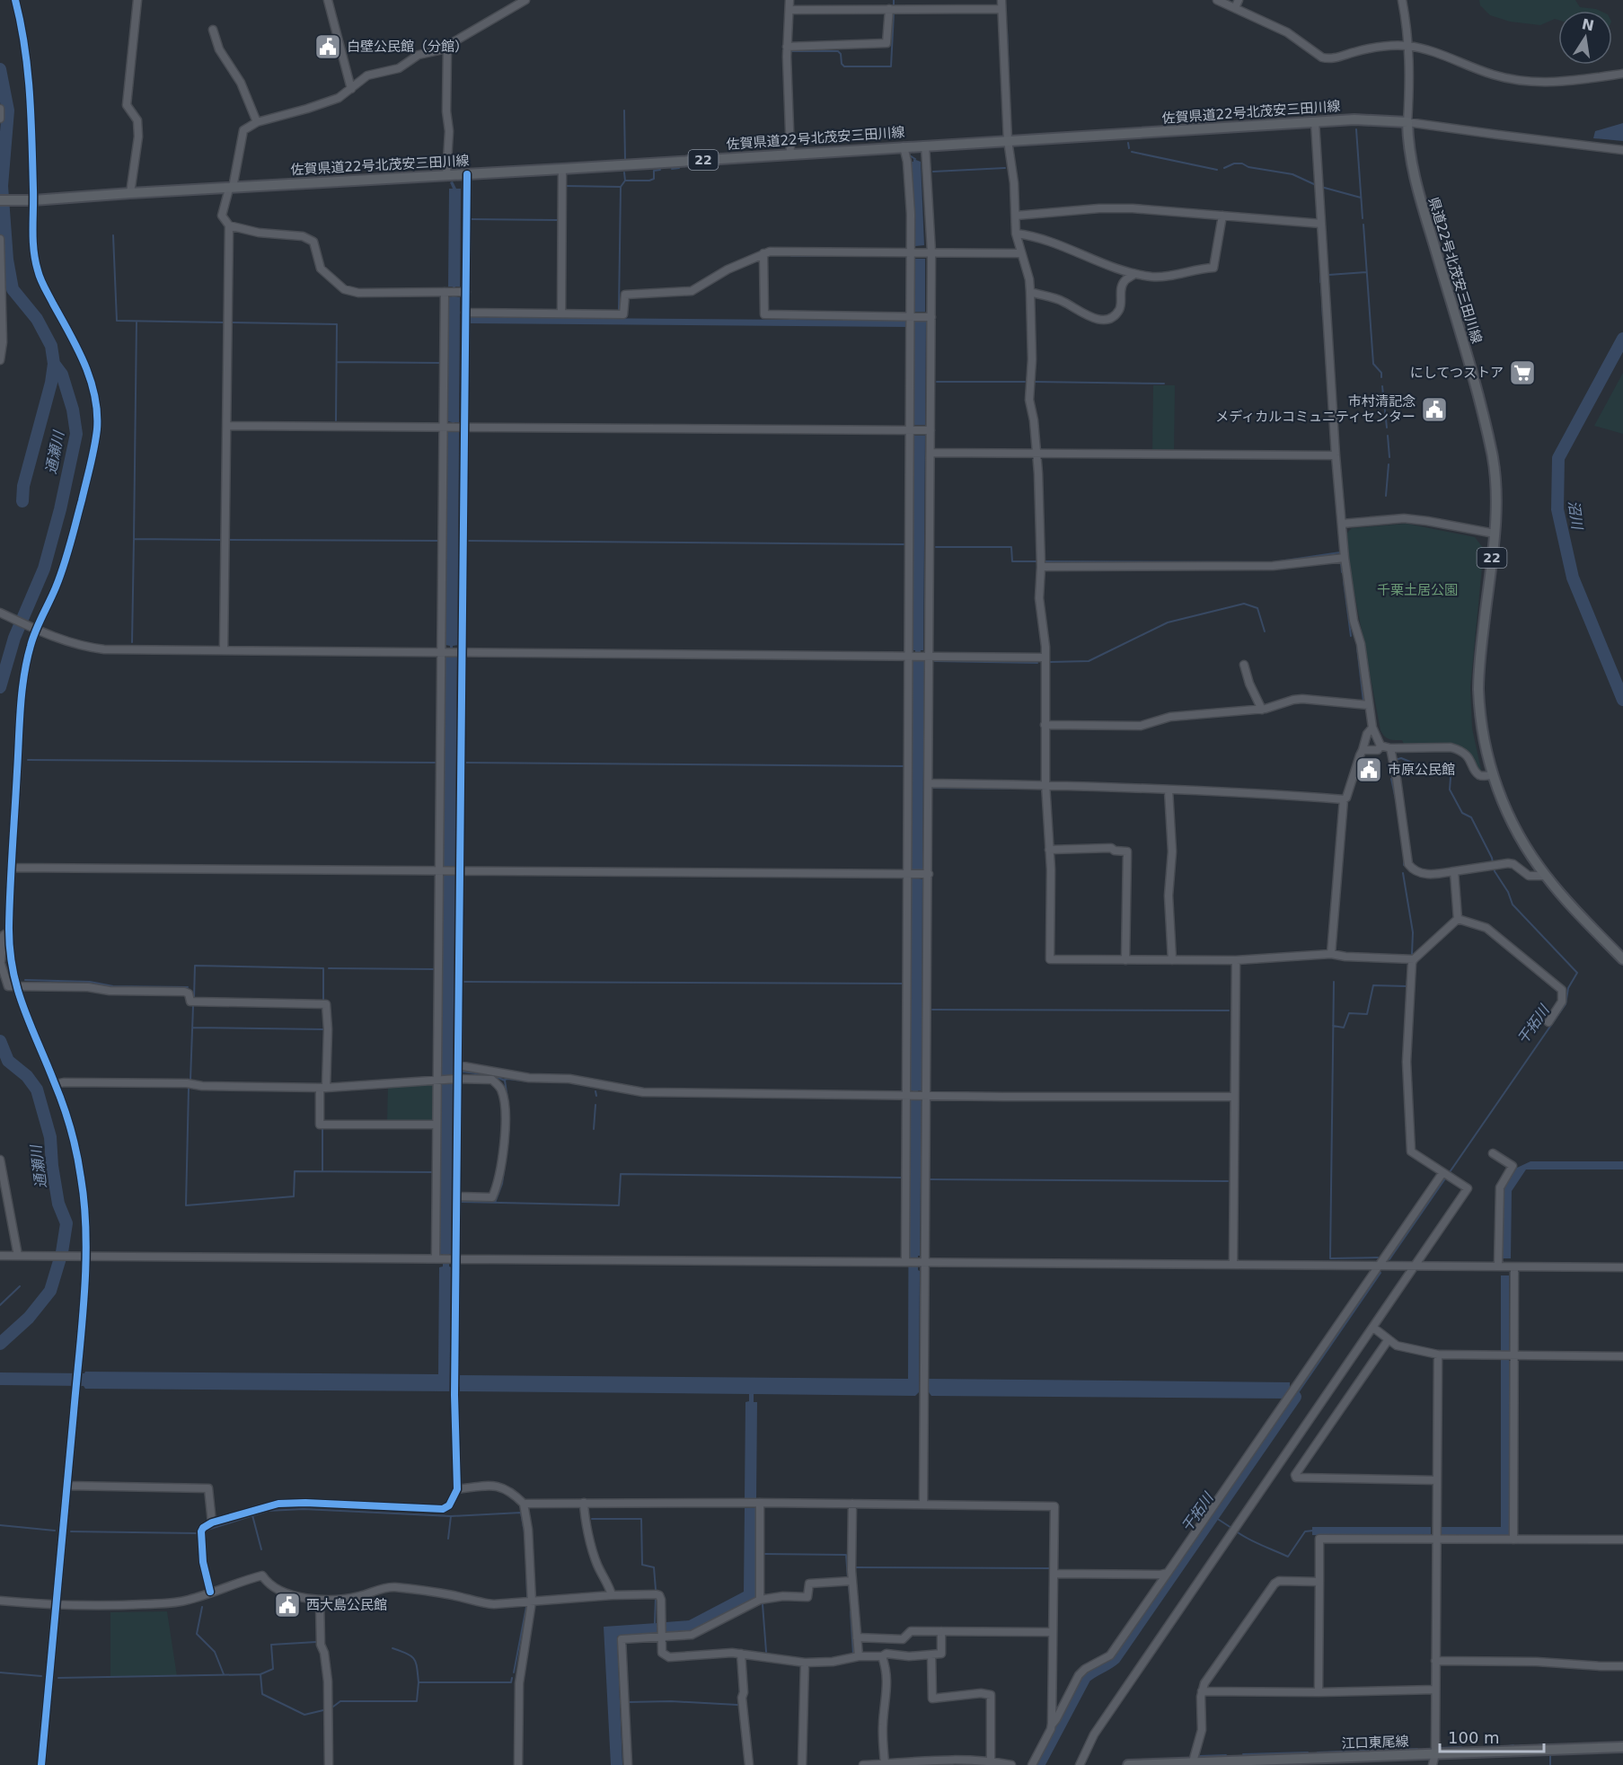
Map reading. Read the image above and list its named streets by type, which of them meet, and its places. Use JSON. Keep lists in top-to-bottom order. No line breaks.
{"streets":{"main road":["佐賀県道22号北茂安三田川線","22","県道22号北茂安三田川線","江口東尾線"]},"crossings":[["佐賀県道22号北茂安三田川線","県道22号北茂安三田川線"]],"water":["通瀬川","沼川","干拓川"],"parks":["千栗土居公園"],"places":{"public building":["白壁公民館（分館）","市村清記念 メディカルコミュニティセンター","市原公民館","西大島公民館"],"supermarket":["にしてつストア"]},"scale_bar":"100 m","north":"top"}
